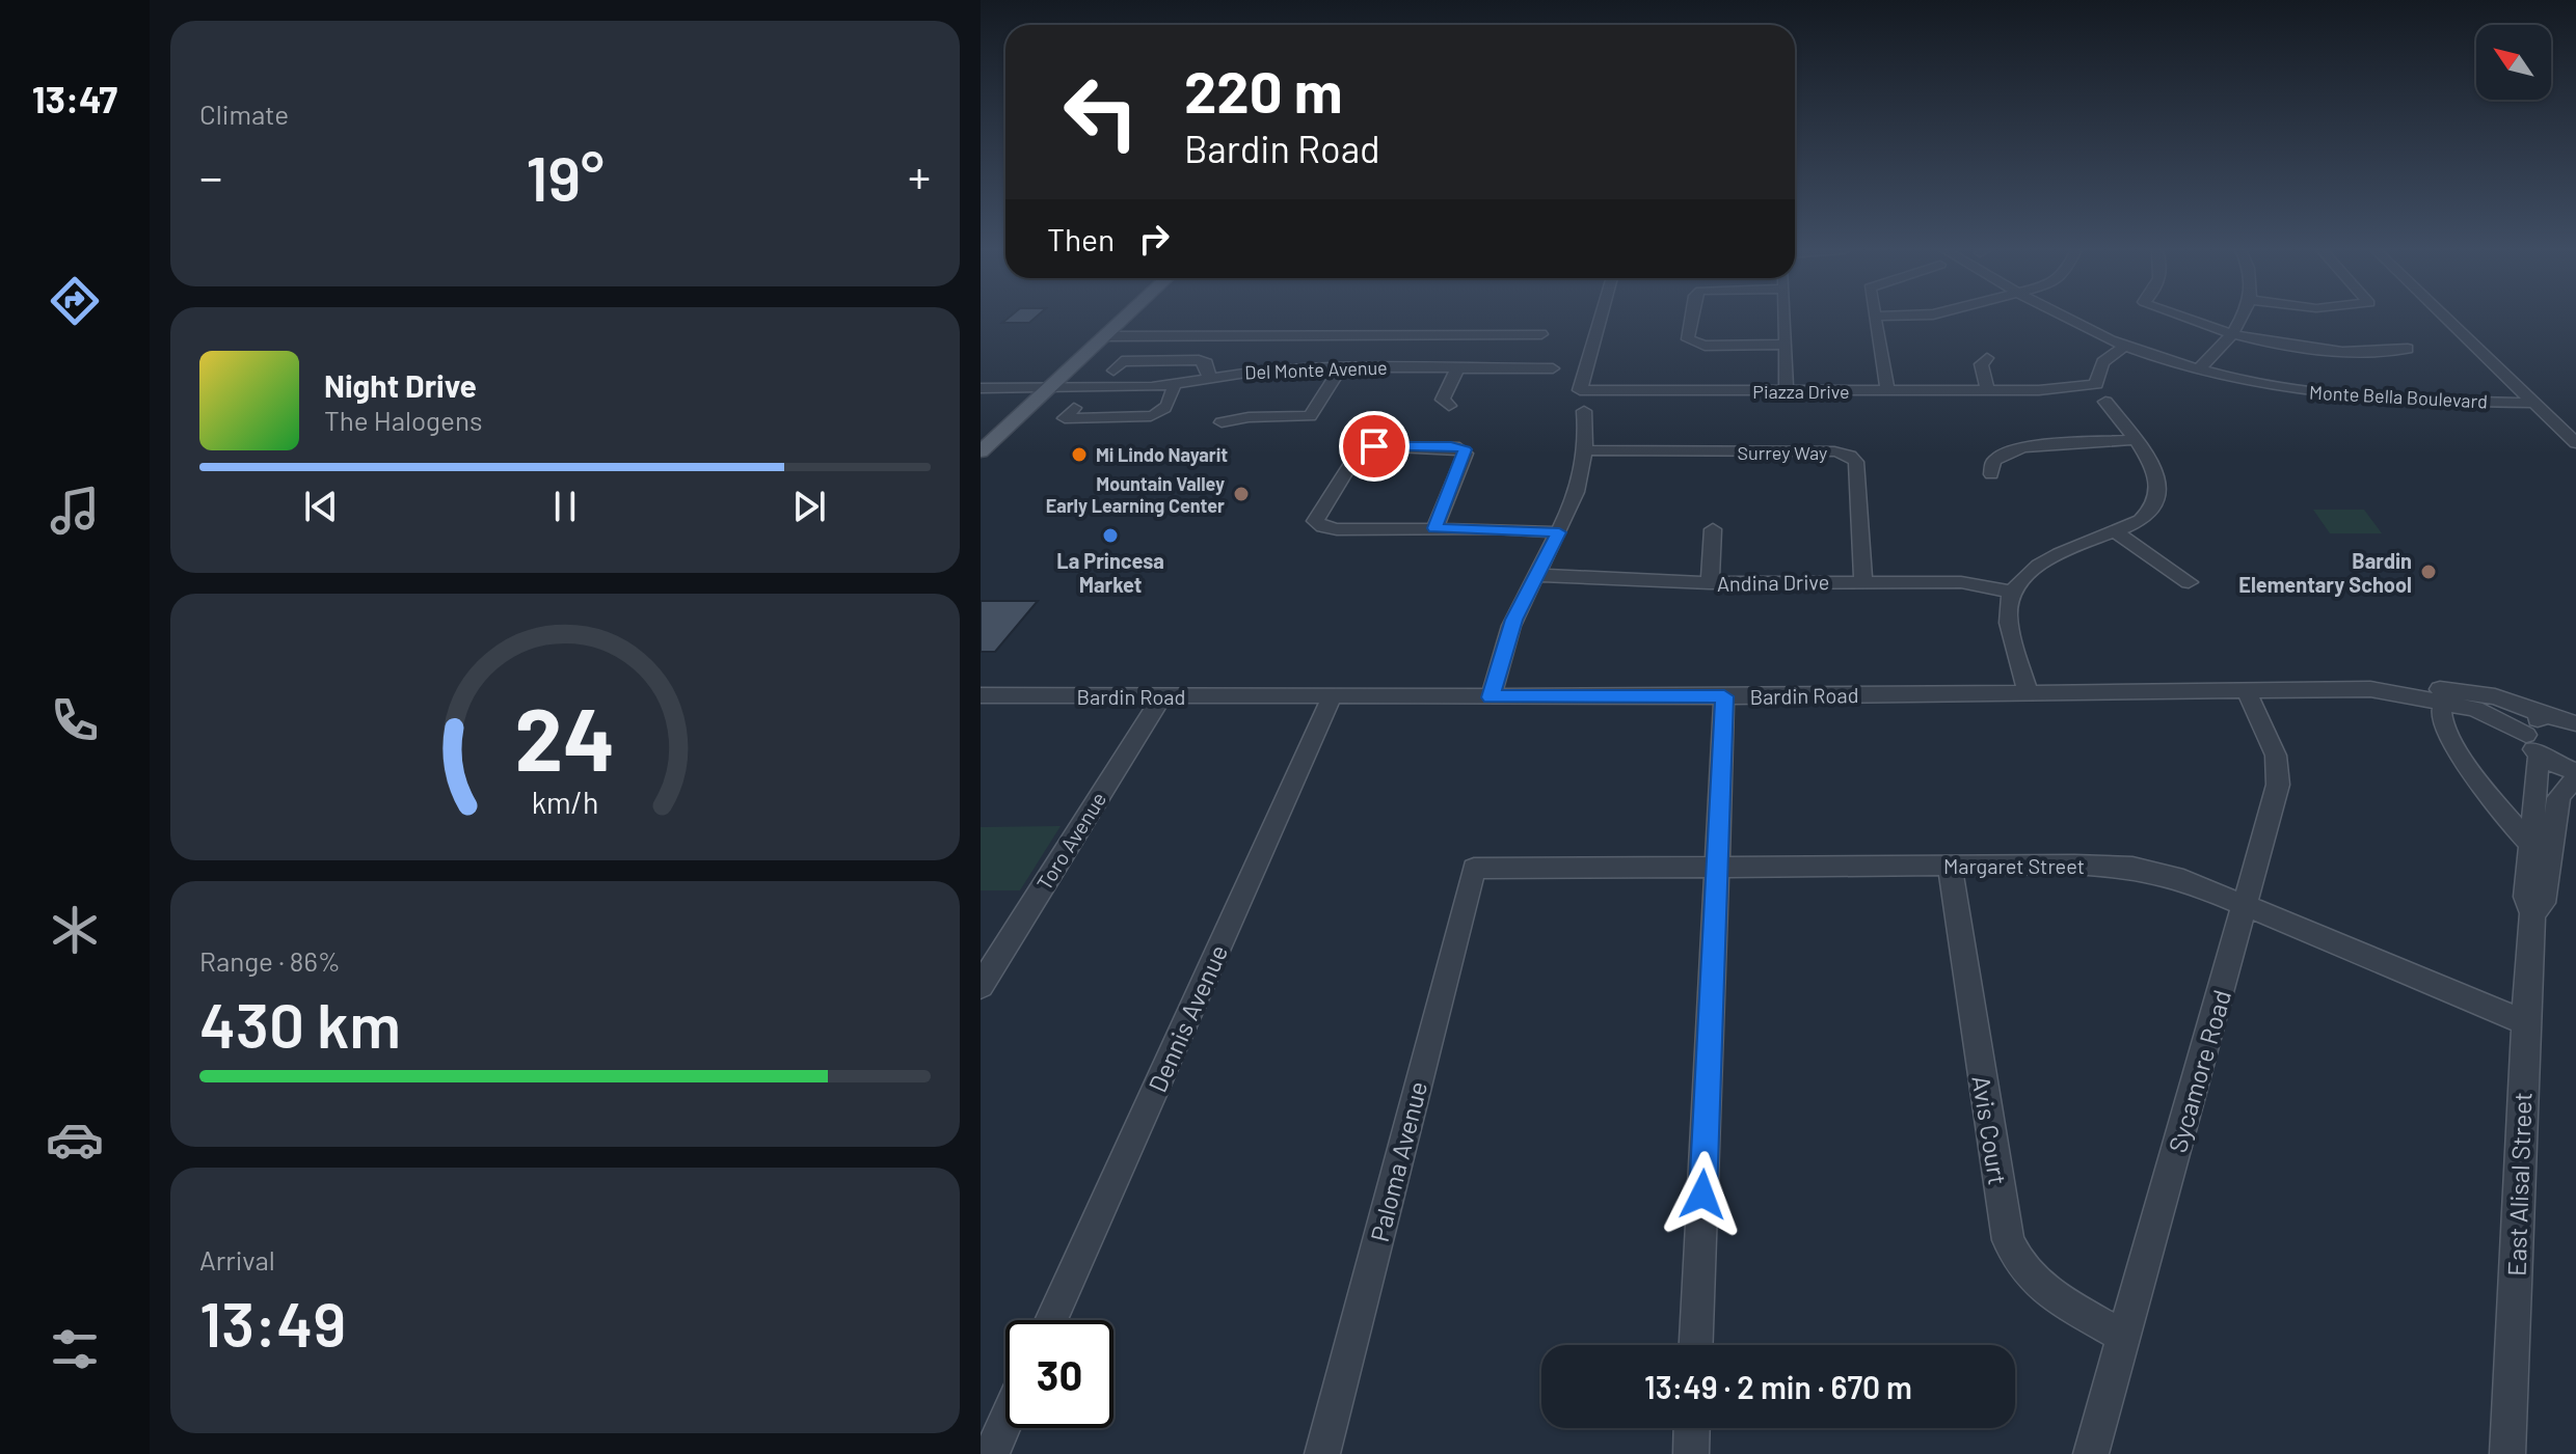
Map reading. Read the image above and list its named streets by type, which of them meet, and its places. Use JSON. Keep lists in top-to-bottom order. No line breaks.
{"streets":{"street":["Del Monte Avenue","Piazza Drive","Monte Bella Boulevard","Surrey Way","Andina Drive","Bardin Road","Toro Avenue","Margaret Street","Dennis Avenue","Sycamore Road","Avis Court","Paloma Avenue","East Alisal Street"]},"crossings":[["Piazza Drive","Monte Bella Boulevard"],["Surrey Way","Andina Drive"],["Bardin Road","Toro Avenue"],["Bardin Road","Dennis Avenue"],["Bardin Road","Sycamore Road"],["Margaret Street","Sycamore Road"],["Margaret Street","Avis Court"],["Margaret Street","Paloma Avenue"],["Margaret Street","East Alisal Street"],["Sycamore Road","Avis Court"]],"places":["Mi Lindo Nayarit","Mountain Valley Early Learning Center","La Princesa Market","Bardin Elementary School"],"north":"top left","page":{"tabs":"13:47","tile":["Climate",["Range · 86%","430 km"],["Arrival","13:49"]],"turn":["220 m","Bardin Road"],"heat":["−","19°","+"],"then":"Then","song":["Night Drive","The Halogens"],"limit":"30","trip":"13:49 · 2 min · 670 m","gauge":["24","km/h"]}}
